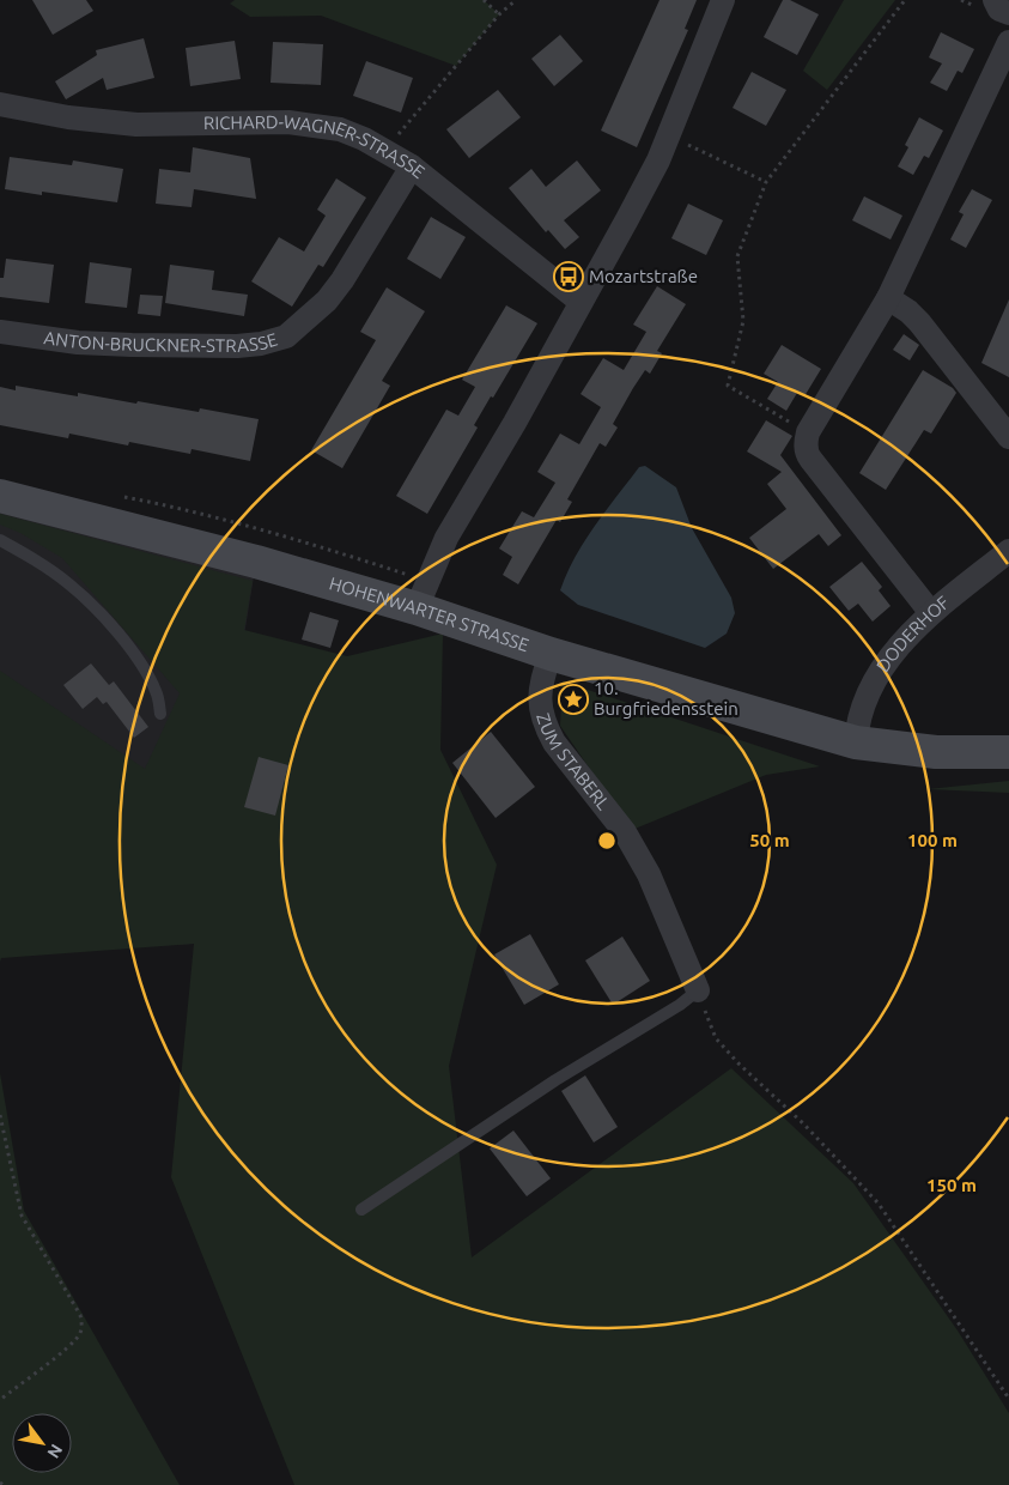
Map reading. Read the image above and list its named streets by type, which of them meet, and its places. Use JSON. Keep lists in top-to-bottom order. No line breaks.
{"streets":{"street":["RICHARD-WAGNER-STRASSE","ANTON-BRUCKNER-STRASSE","HOHENWARTER STRASSE","DODERHOF","ZUM STABERL"]},"crossings":[["RICHARD-WAGNER-STRASSE","ANTON-BRUCKNER-STRASSE"],["HOHENWARTER STRASSE","DODERHOF"],["HOHENWARTER STRASSE","ZUM STABERL"]],"places":{"bus stop":["Mozartstraße"],"place":["10. Burgfriedensstein"]},"north":"bottom right","rings":["50 m","100 m","150 m"]}
